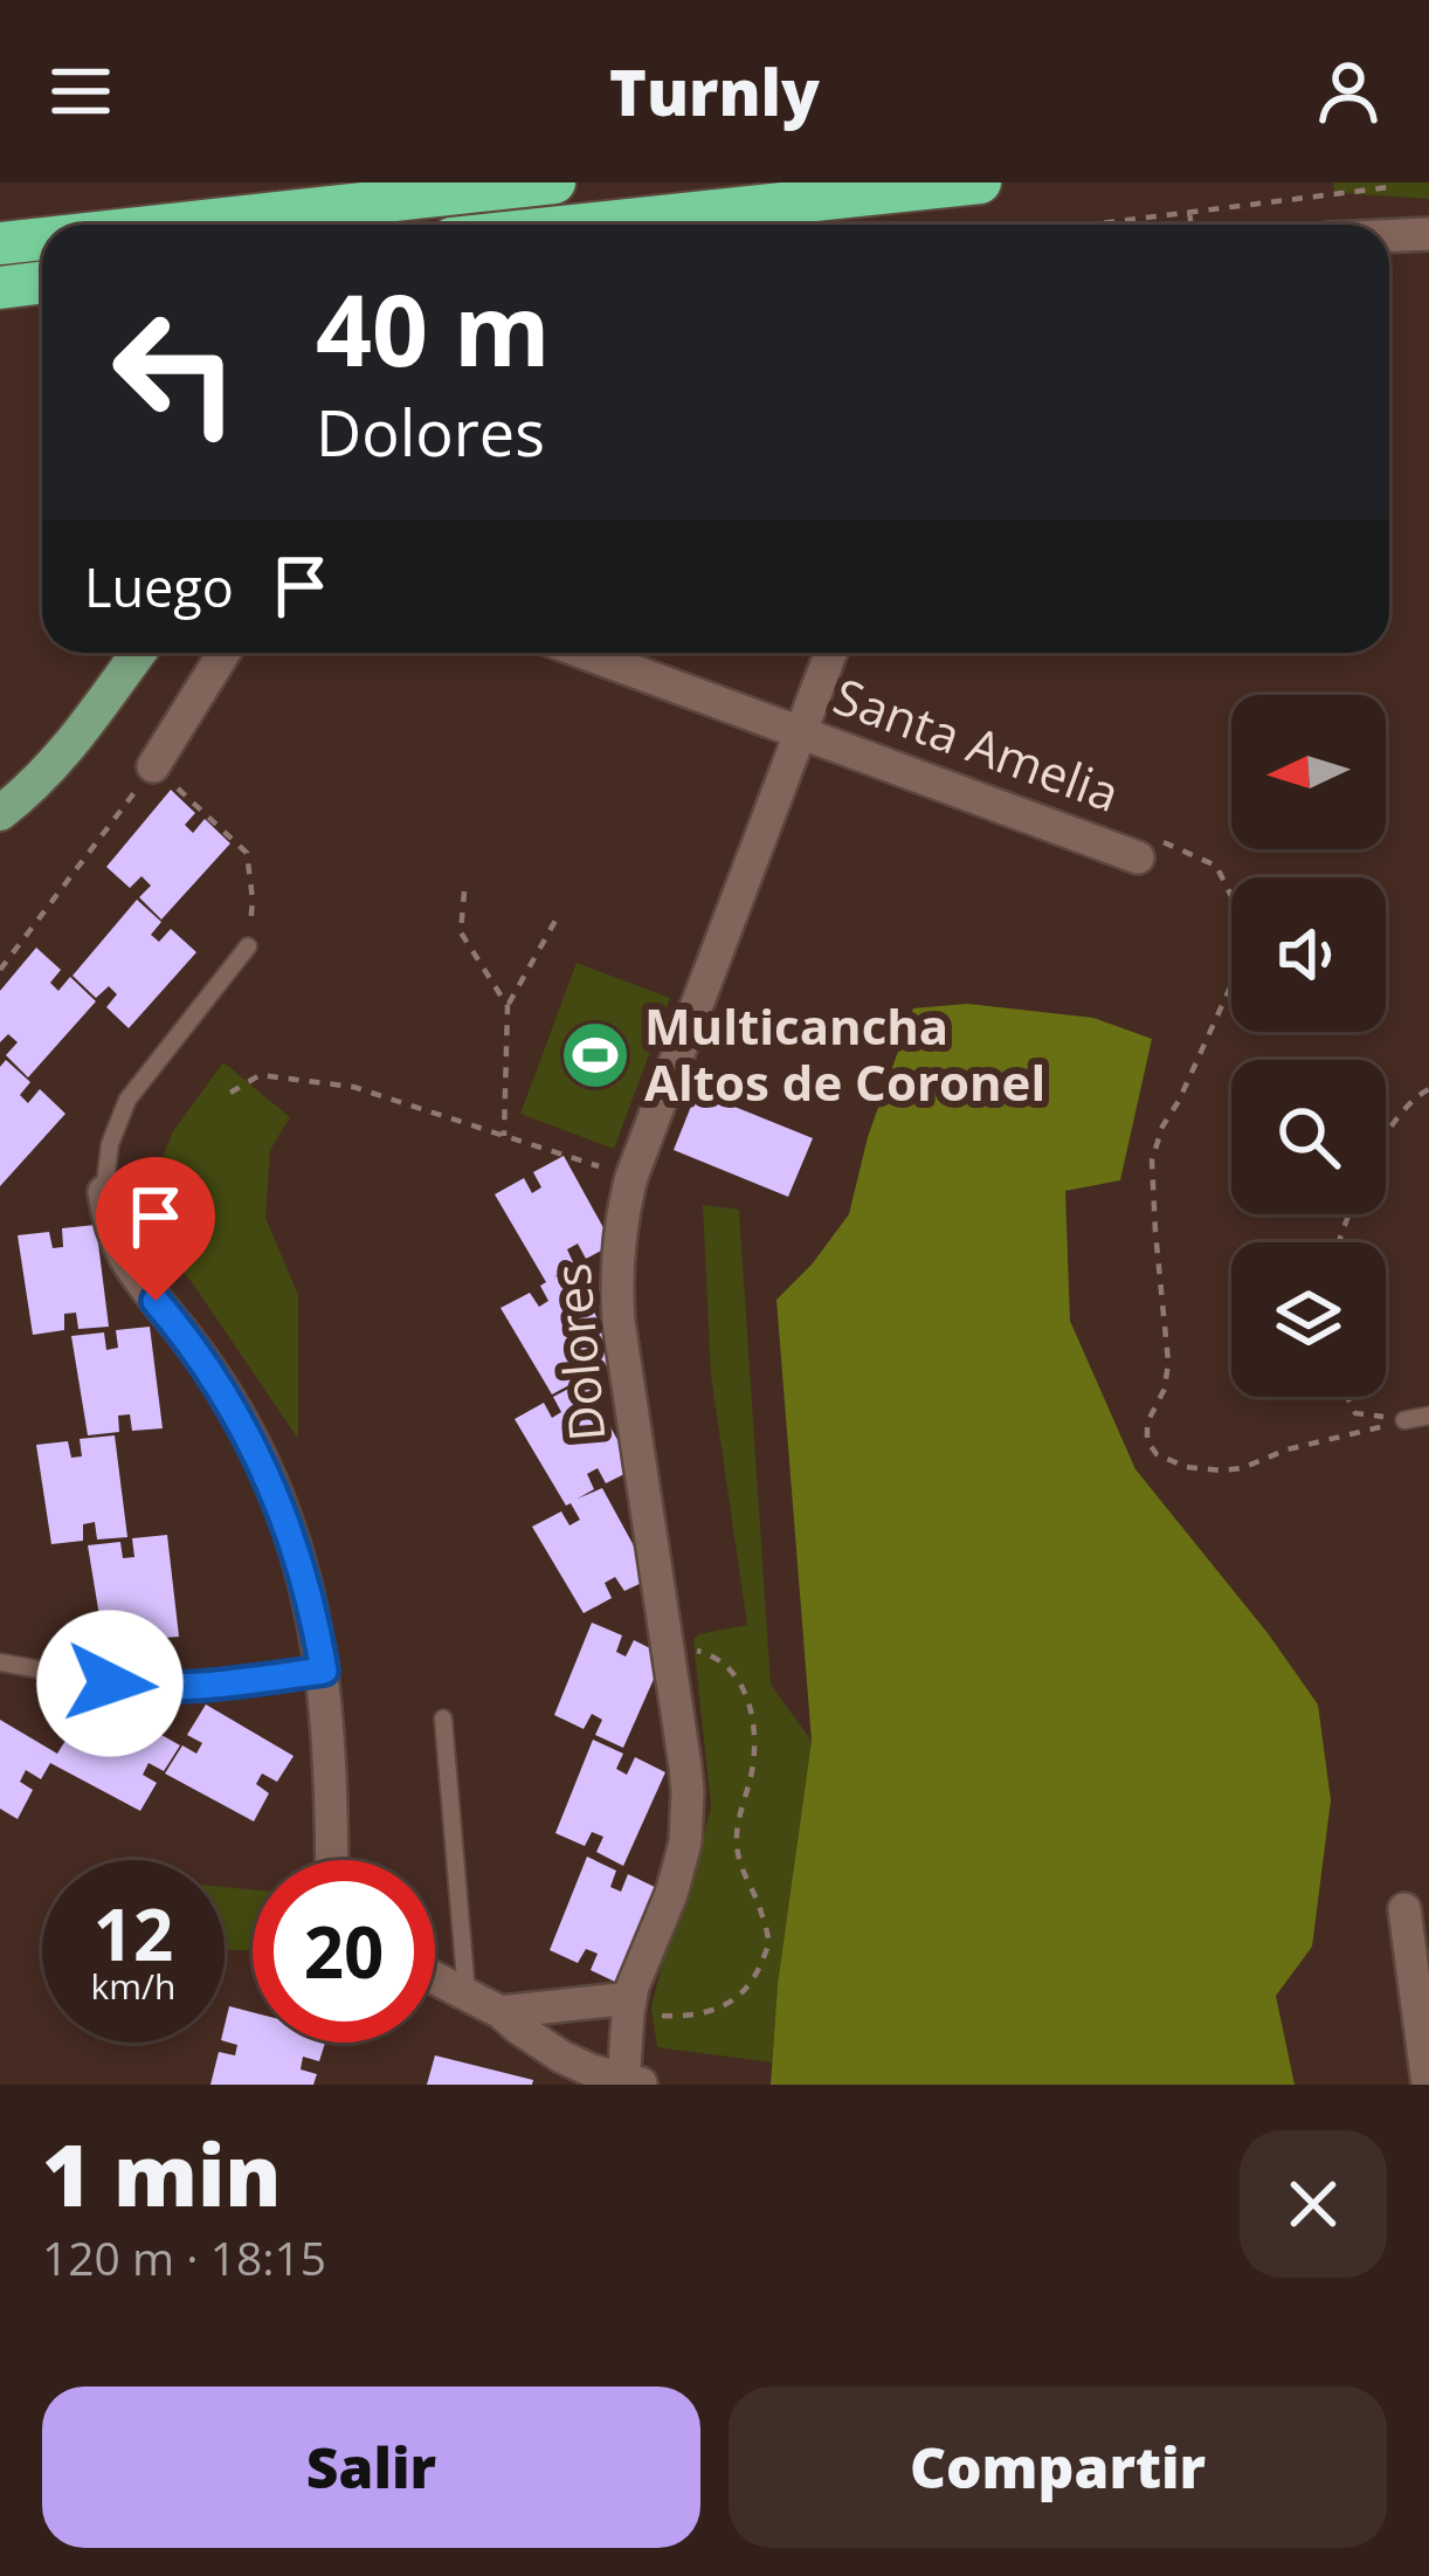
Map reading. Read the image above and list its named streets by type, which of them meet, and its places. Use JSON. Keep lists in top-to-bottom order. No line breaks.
{"streets":{"street":["Santa Amelia","Dolores"]},"crossings":[["Santa Amelia","Dolores"]],"places":{"sports":["Multicancha Altos de Coronel"]},"north":"left","page":{"header":"Turnly","turn":["40 m","Dolores"],"then":"Luego","speed":"12 km/h","limit":"20","heading":["1 min","120 m · 18:15"],"buttons":["Salir","Compartir"]}}
